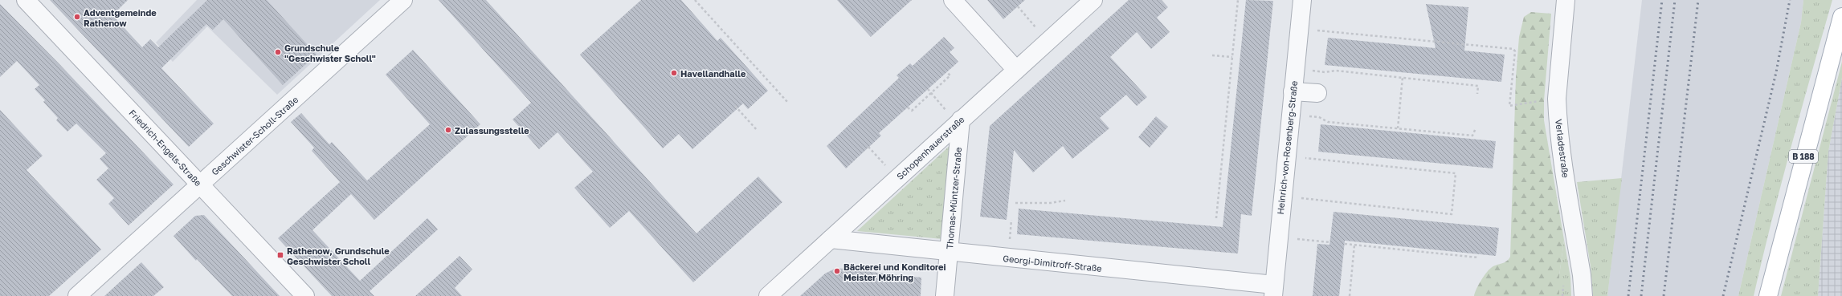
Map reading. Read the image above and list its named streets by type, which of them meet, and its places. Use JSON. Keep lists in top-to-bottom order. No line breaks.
{"streets":{"main road":["B 188"],"street":["Geschwister-Scholl-Straße","Friedrich-Engels-Straße","Schopenhauerstraße","Heinrich-von-Rosenberg-Straße","Verladestraße","Thomas-Müntzer-Straße","Georgi-Dimitroff-Straße"]},"crossings":[["Geschwister-Scholl-Straße","Friedrich-Engels-Straße"],["Schopenhauerstraße","Thomas-Müntzer-Straße"],["Schopenhauerstraße","Georgi-Dimitroff-Straße"],["Heinrich-von-Rosenberg-Straße","Georgi-Dimitroff-Straße"],["Thomas-Müntzer-Straße","Georgi-Dimitroff-Straße"]],"places":{"other":["Adventgemeinde Rathenow","Grundschule \"Geschwister Scholl\"","Havellandhalle","Zulassungsstelle","Bäckerei und Konditorei Meister Möhring"],"transit":["Rathenow, Grundschule Geschwister Scholl"]}}
